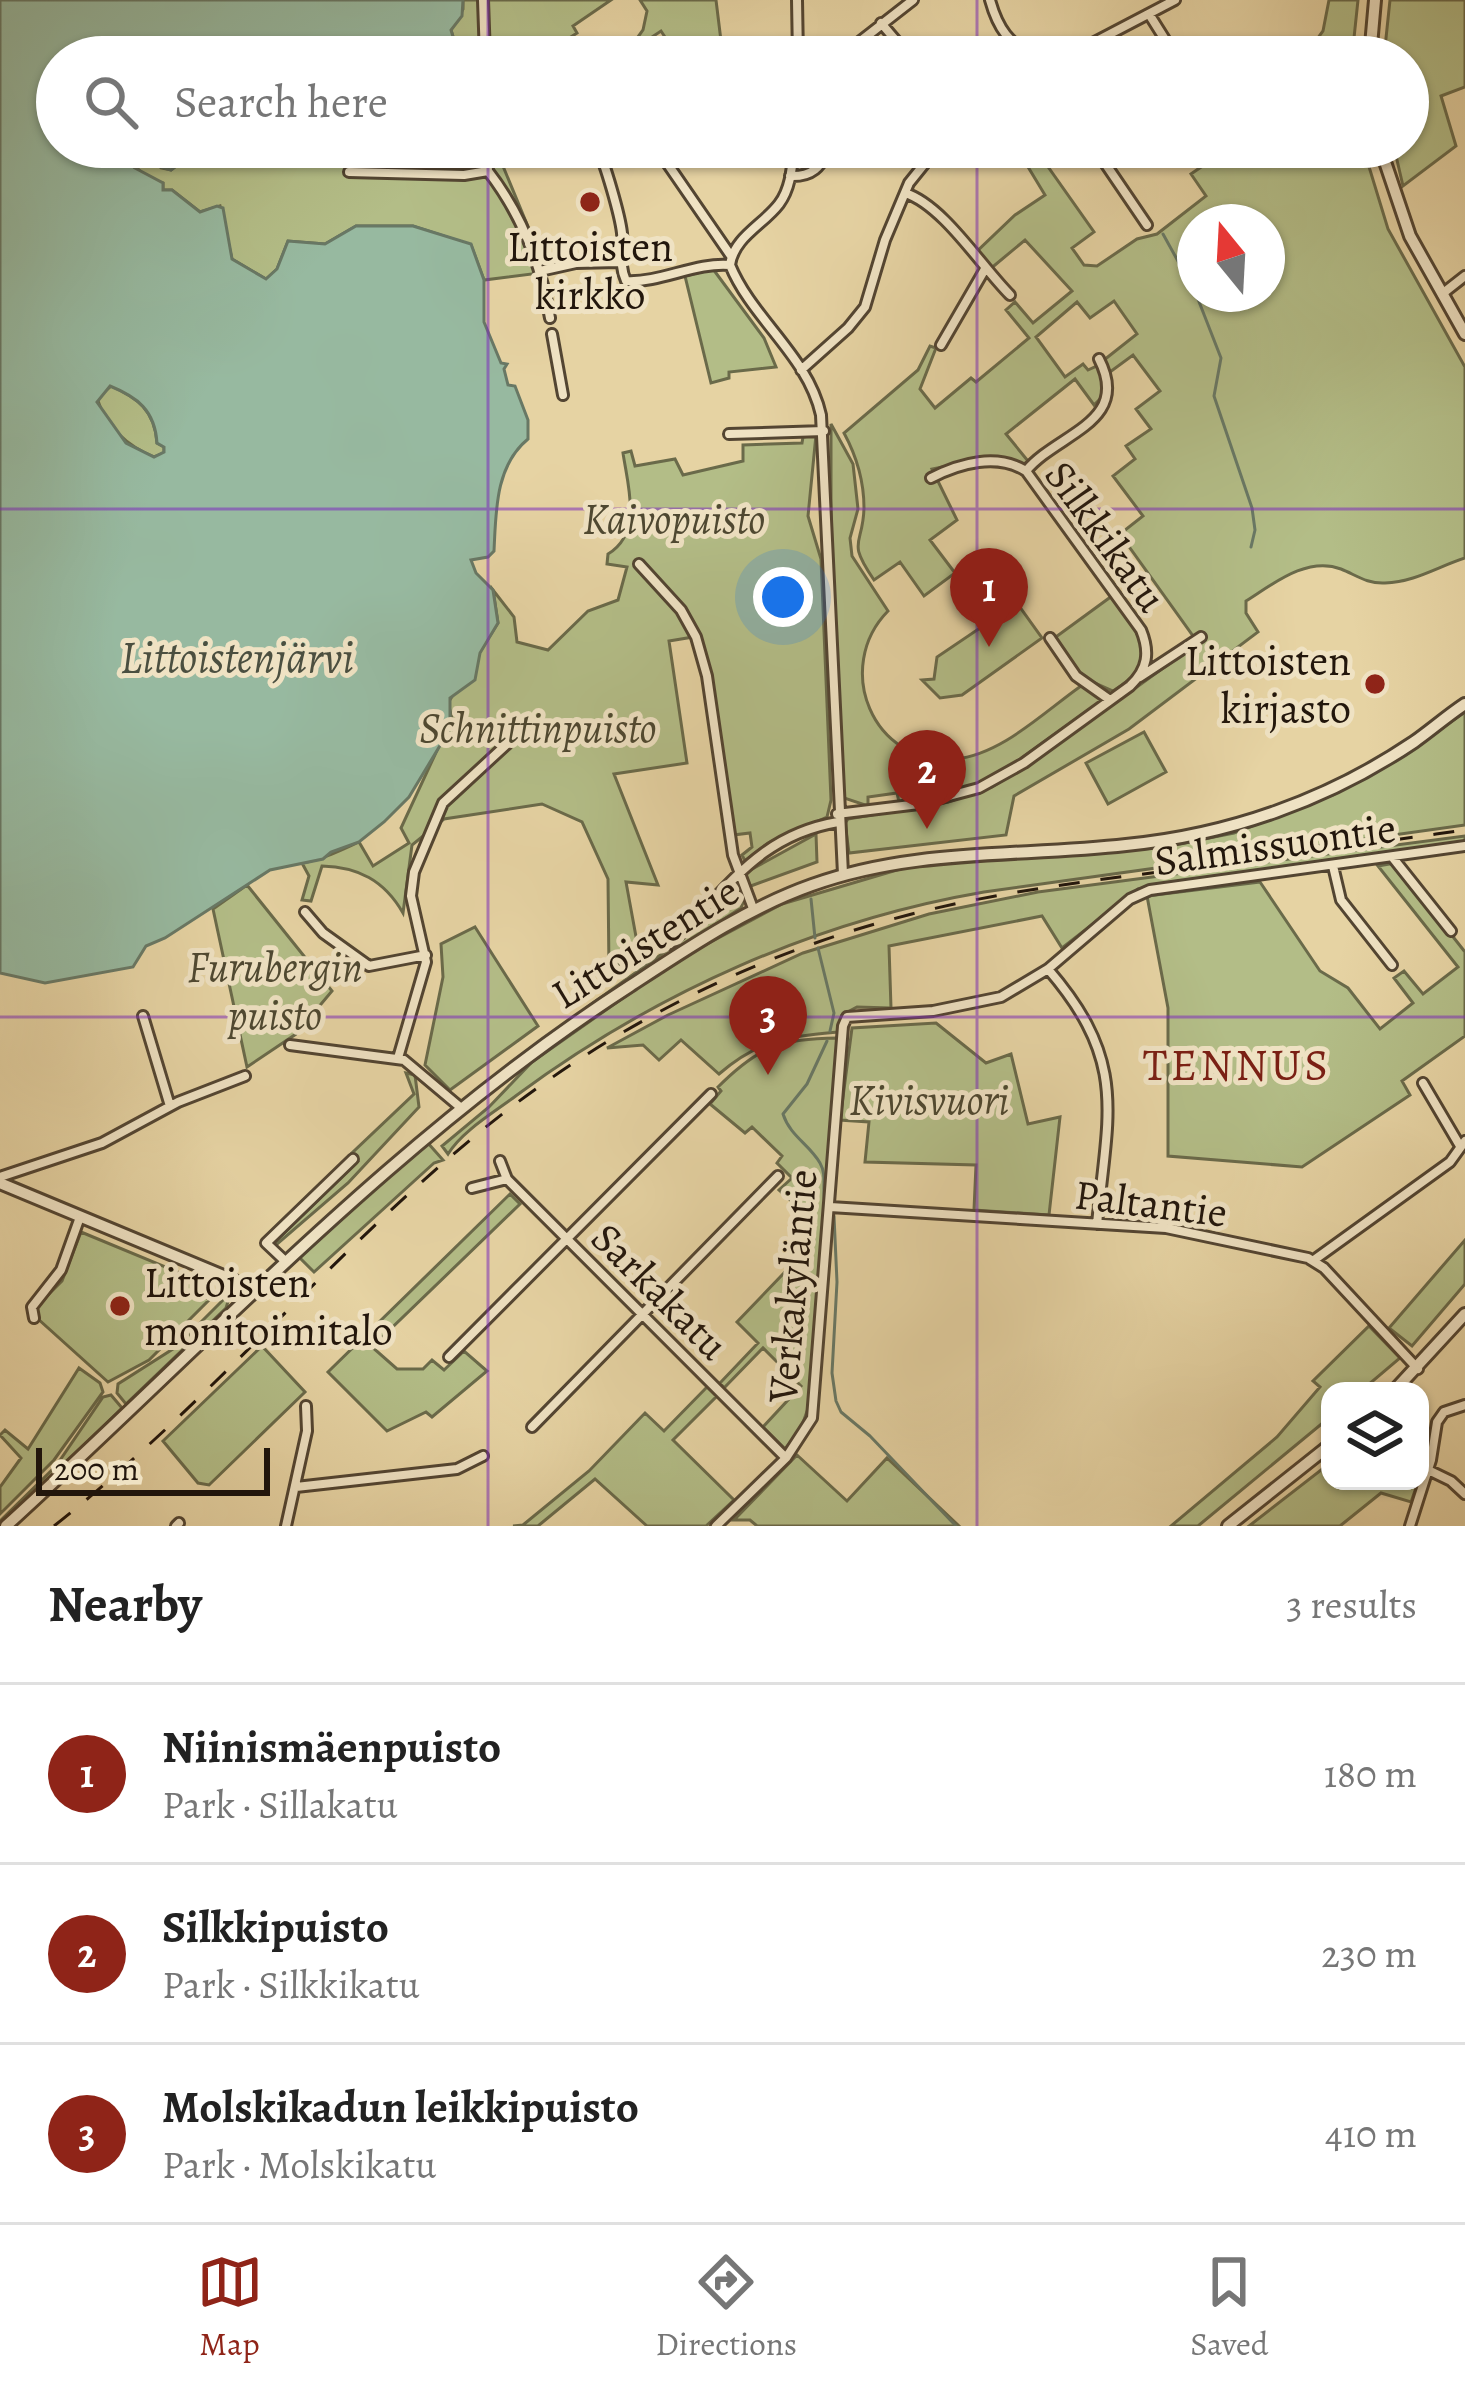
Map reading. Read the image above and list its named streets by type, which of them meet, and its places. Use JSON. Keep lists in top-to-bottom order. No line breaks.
{"streets":{"street":["Silkkikatu","Salmissuontie","Littoistentie","Paltantie","Verkakyläntie","Sarkakatu"]},"crossings":[["Salmissuontie","Verkakyläntie"],["Paltantie","Verkakyläntie"],["Verkakyläntie","Sarkakatu"]],"districts":["TENNUS"],"water":["Littoistenjärvi"],"parks":["Kaivopuisto","Schnittinpuisto","Furubergin puisto","Kivisvuori"],"places":["Littoisten kirkko","Littoisten kirjasto","Littoisten monitoimitalo"],"scale_bar":"200 m","north":"top","page":{"search":"Search here","pins":["1","2","3"],"scale":"200 m","heading":["Nearby","3 results"],"list":[{"mark":"1","name":"Niinismäenpuisto","note":"Park · Sillakatu","value":"180 m"},{"mark":"2","name":"Silkkipuisto","note":"Park · Silkkikatu","value":"230 m"},{"mark":"3","name":"Molskikadun leikkipuisto","note":"Park · Molskikatu","value":"410 m"}],"nav":["Map","Directions","Saved"]}}
